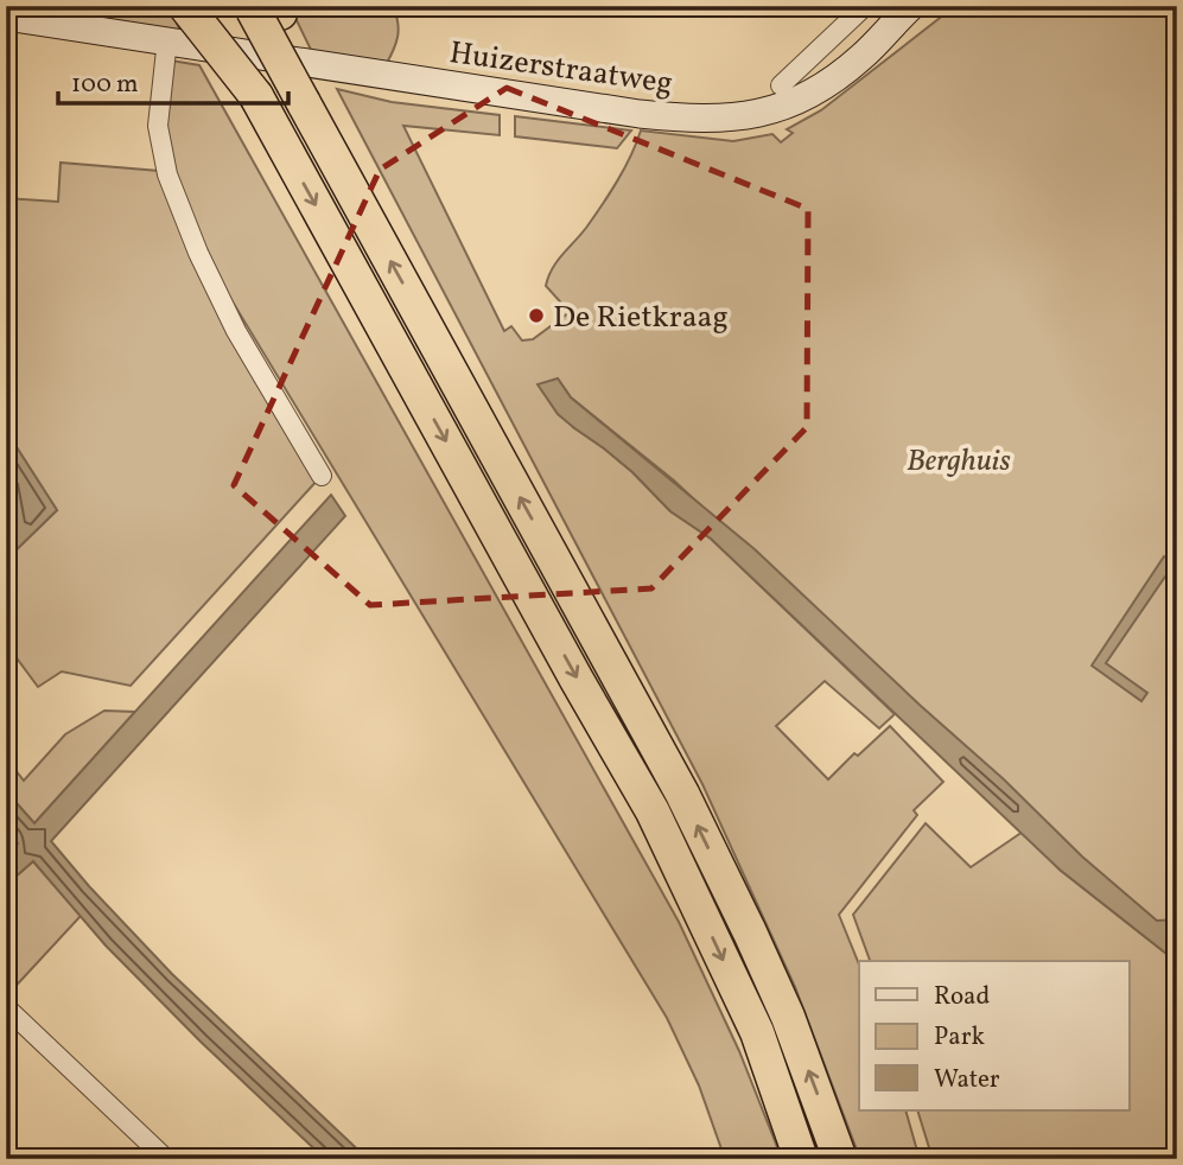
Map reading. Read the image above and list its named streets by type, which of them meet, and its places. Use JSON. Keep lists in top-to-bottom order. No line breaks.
{"streets":{"street":["Huizerstraatweg"]},"parks":["Berghuis"],"places":["De Rietkraag"],"legend":["Road","Park","Water"],"scale_bar":"100 m"}
